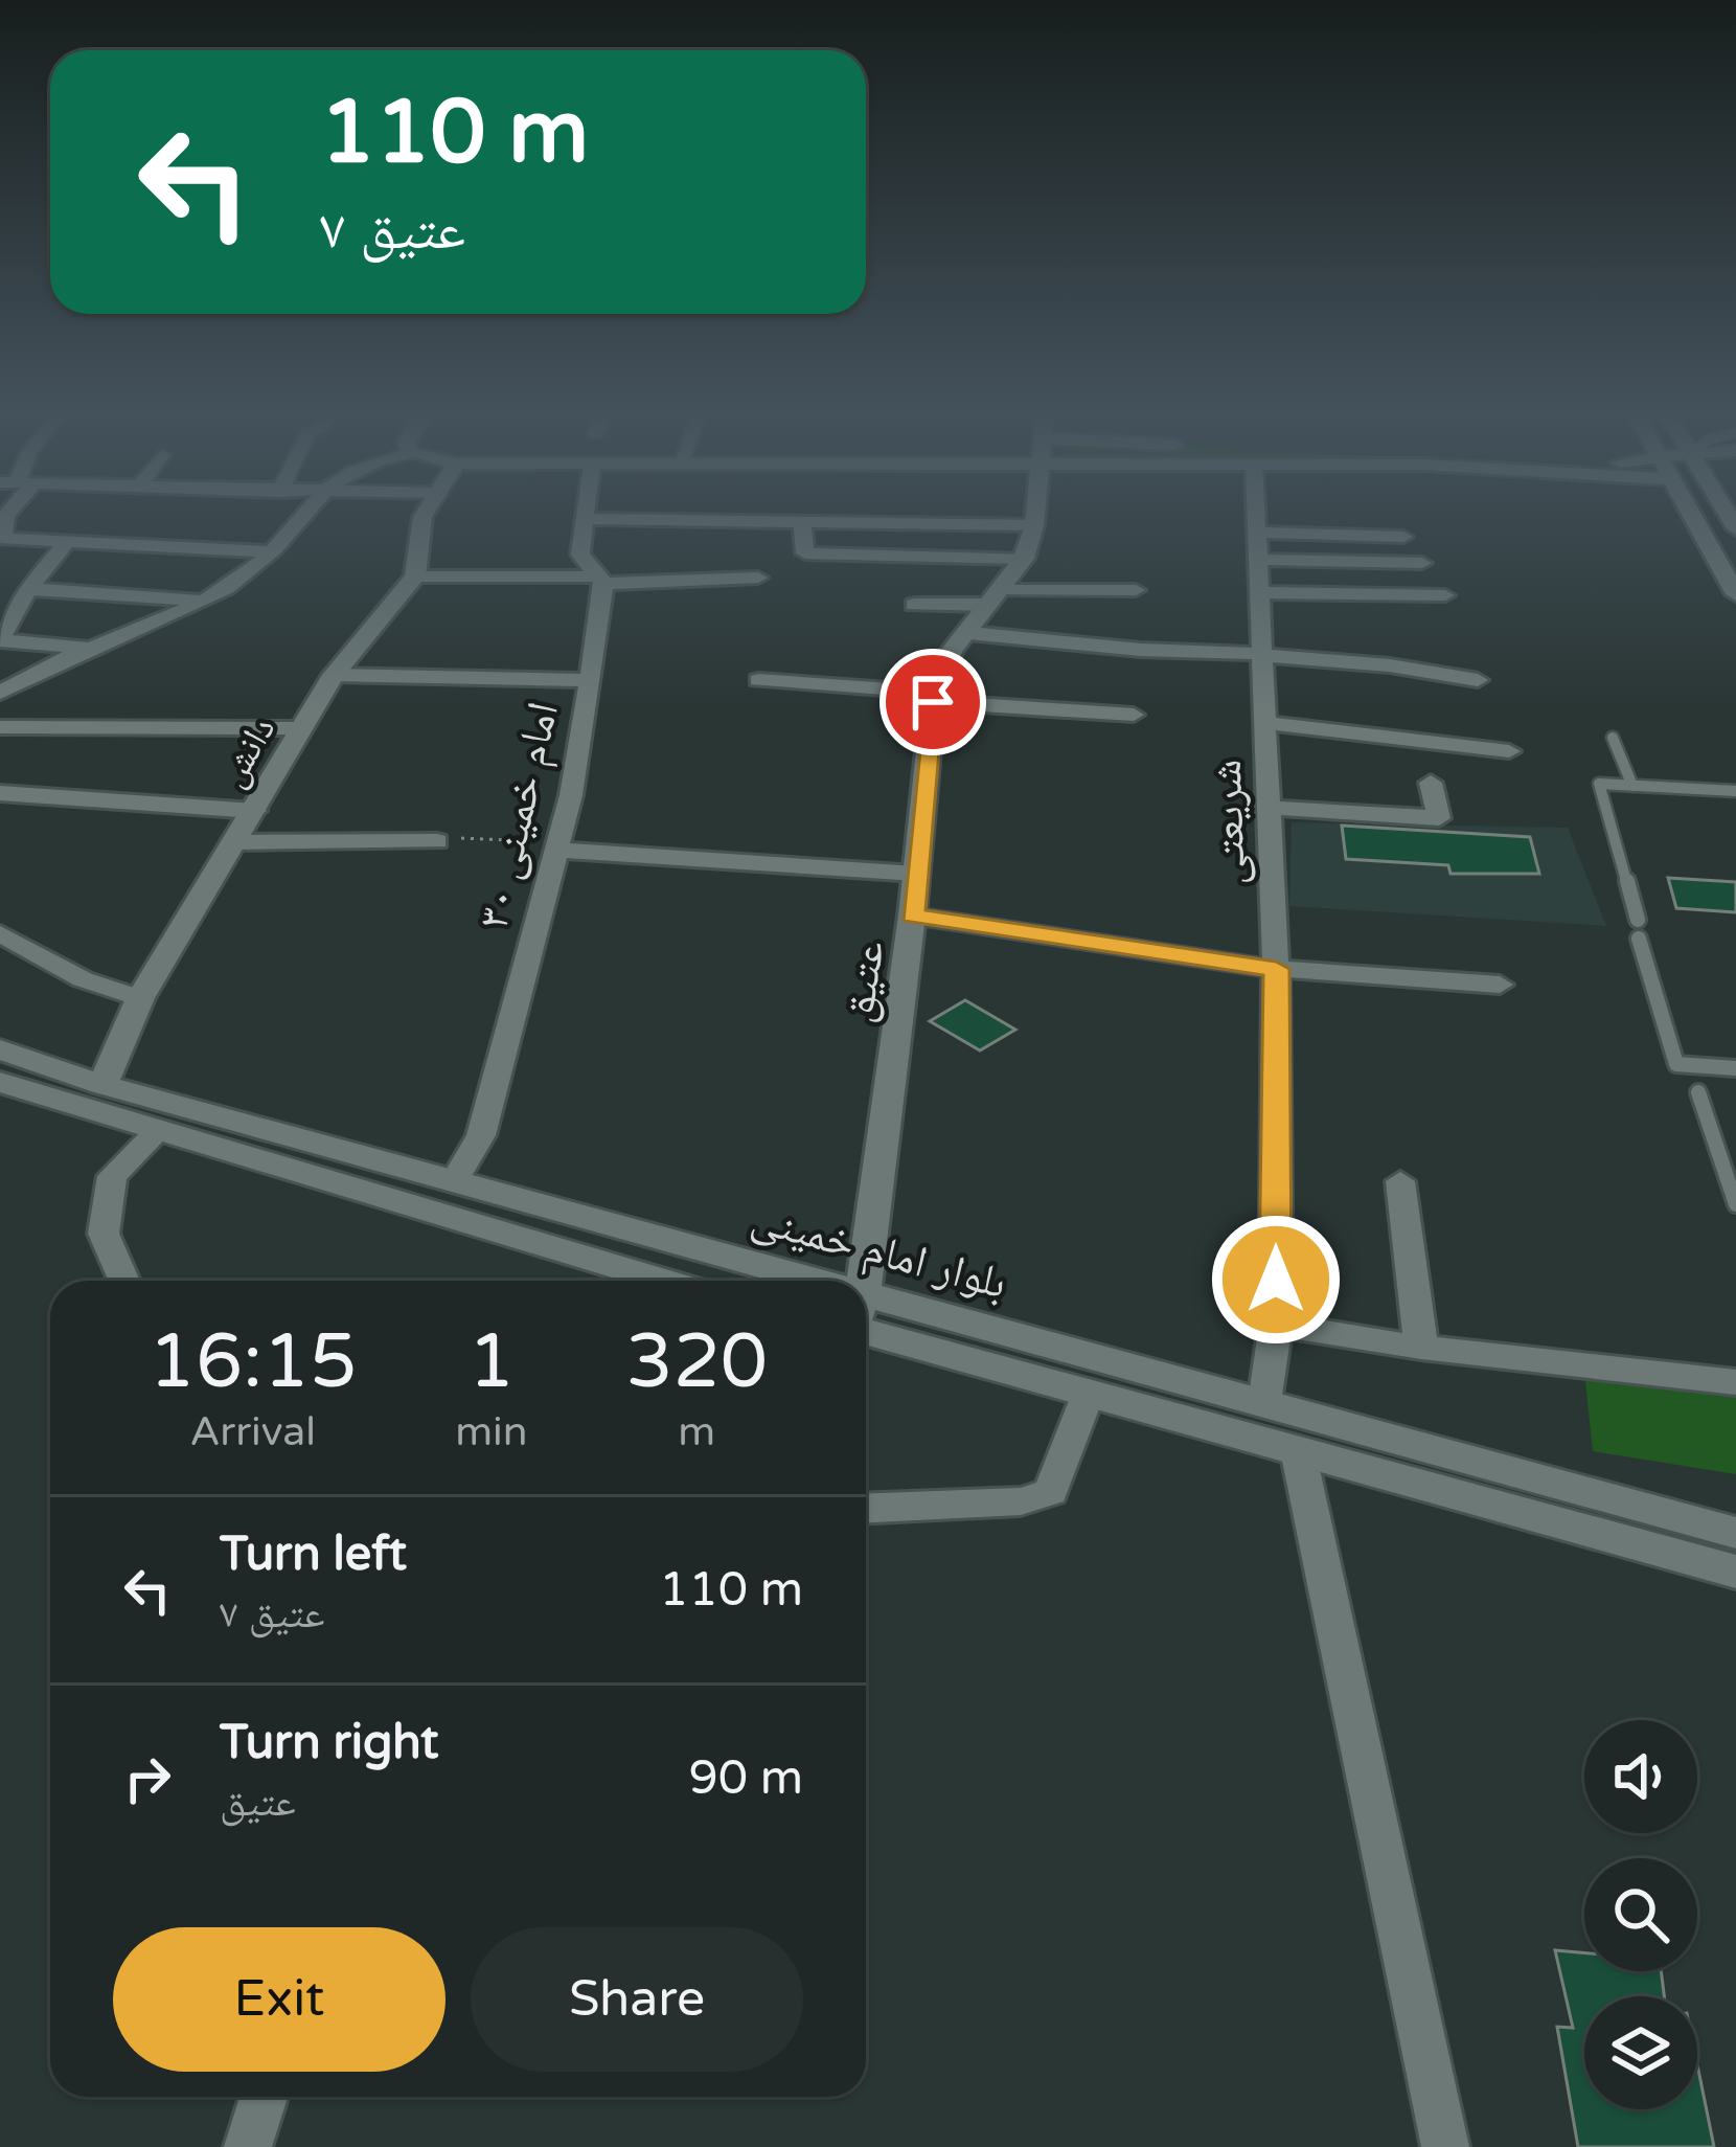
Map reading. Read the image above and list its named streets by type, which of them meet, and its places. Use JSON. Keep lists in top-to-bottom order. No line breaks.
{"streets":{"street":["دانش","امام خمینی ۳۰","شریعتی","عتیق","بلوار امام خمینی"]},"crossings":[["دانش","بلوار امام خمینی"],["امام خمینی ۳۰","بلوار امام خمینی"],["شریعتی","بلوار امام خمینی"]],"page":{"turn":["110 m","عتیق ۷"],"eta":["16:15","Arrival","1","min","320","m"],"list":[{"name":"Turn left","note":"عتیق ۷","value":"110 m"},{"name":"Turn right","note":"عتیق","value":"90 m"}],"buttons":["Exit","Share"]}}
